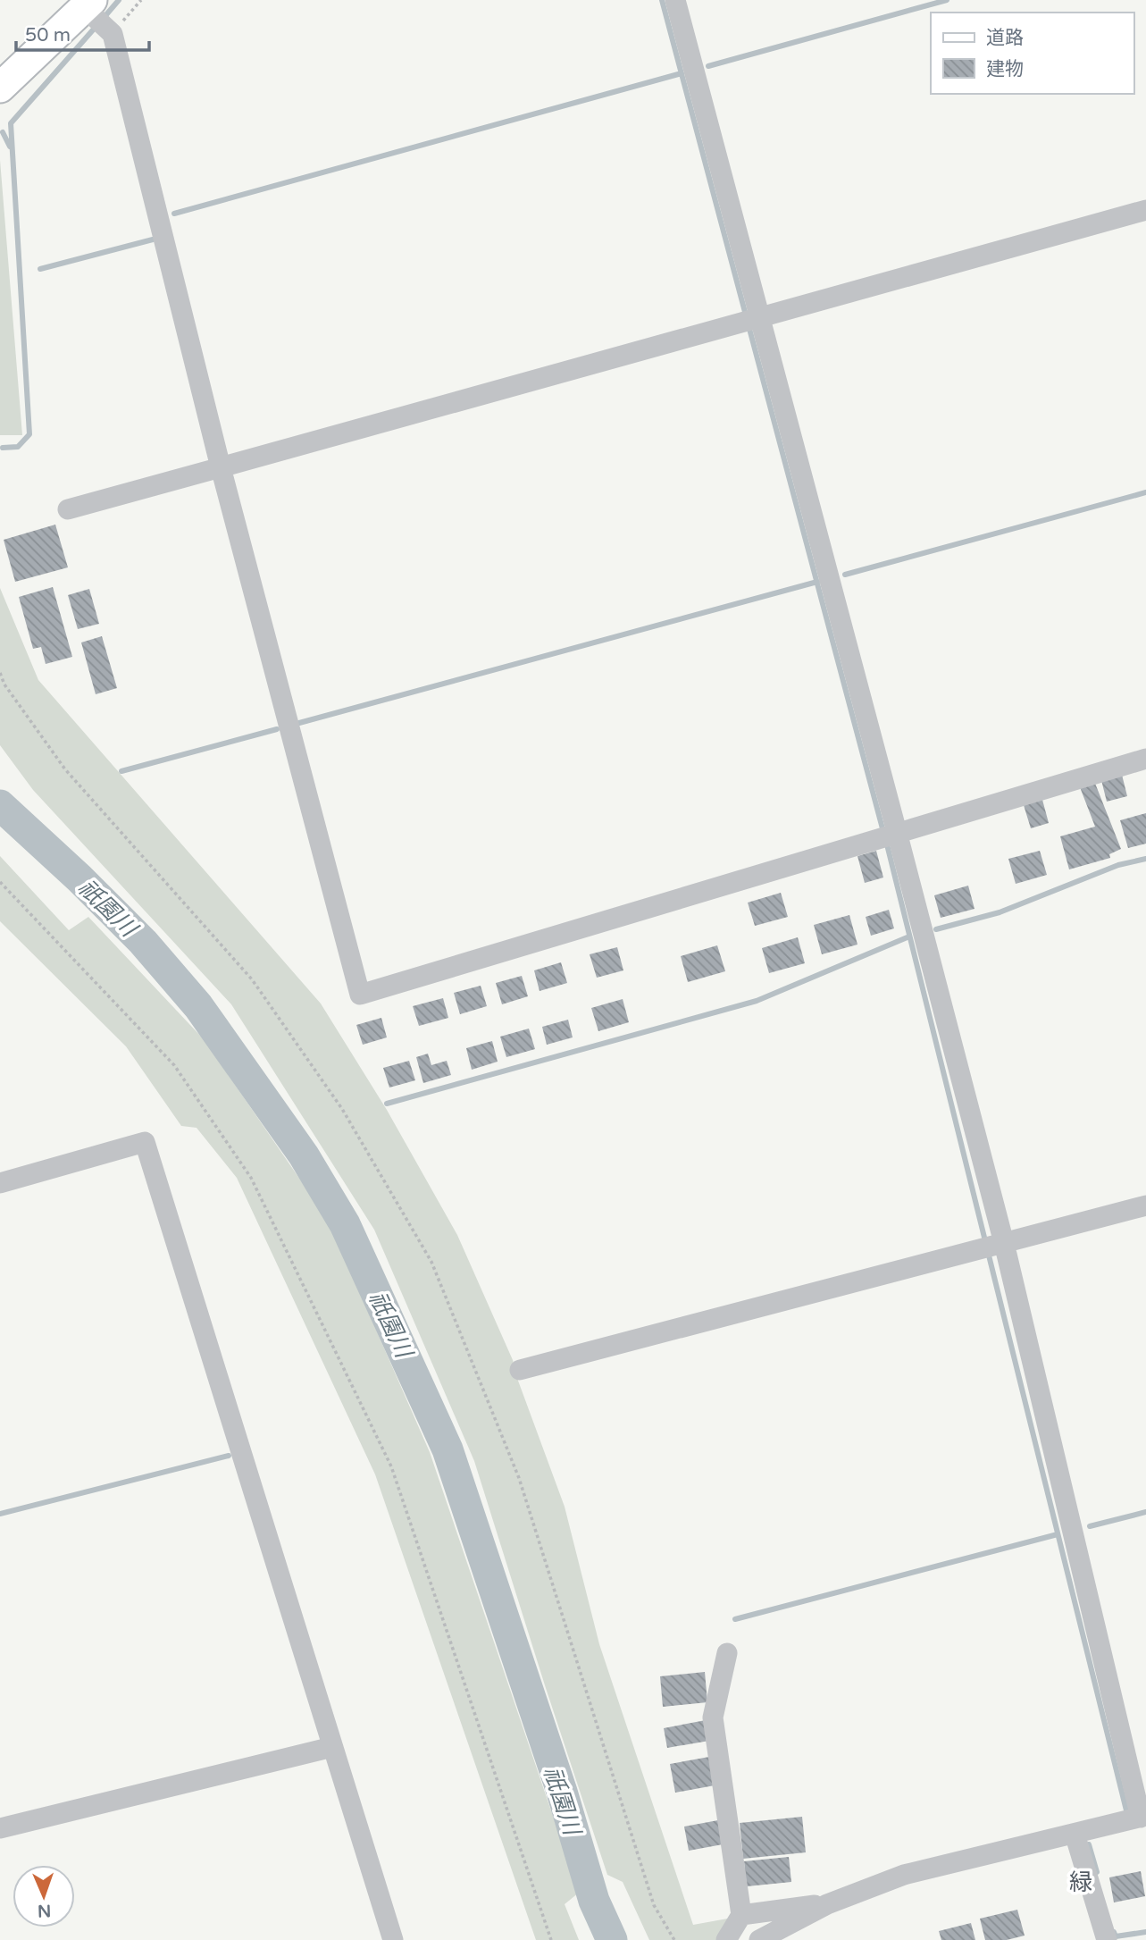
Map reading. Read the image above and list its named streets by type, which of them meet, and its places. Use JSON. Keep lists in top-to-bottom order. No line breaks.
{"districts":["緑"],"water":["祇園川"],"legend":["道路","建物"],"scale_bar":"50 m","north":"bottom"}
